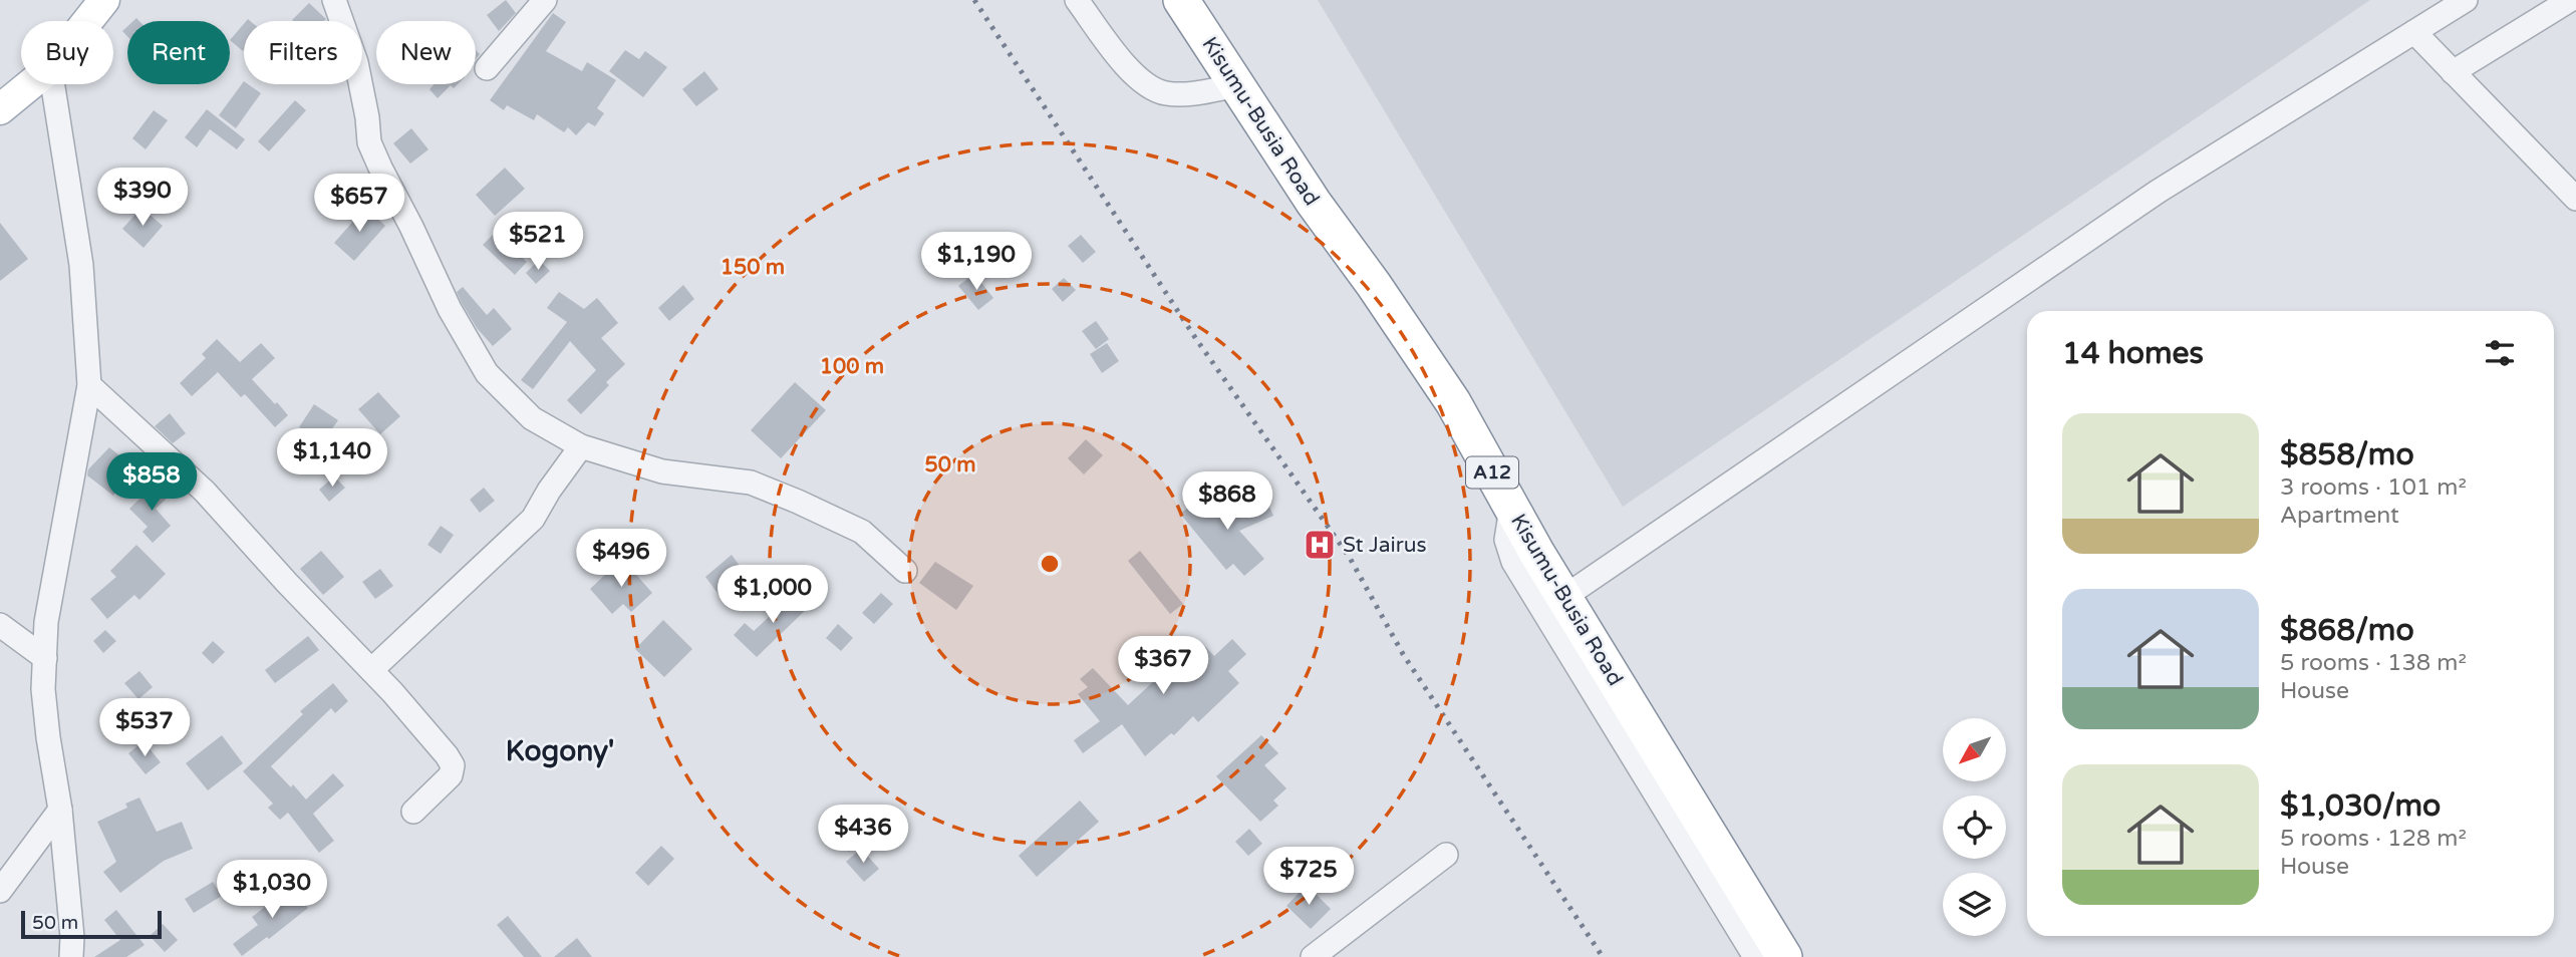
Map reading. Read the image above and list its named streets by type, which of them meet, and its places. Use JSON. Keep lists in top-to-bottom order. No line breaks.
{"streets":{"highway":["Kisumu-Busia Road","A12"]},"districts":["Kogony'"],"places":{"hospital":["St Jairus"]},"scale_bar":"50 m","north":"bottom left","page":{"chip":["Buy","Rent","Filters","New"],"price":["$390","$657","$521","$1,190","$1,140","$858","$868","$496","$1,000","$367","$537","$436","$725","$1,030"],"heading":"14 homes","list":[{"name":"$858/mo","note":"3 rooms · 101 m² · Apartment"},{"name":"$868/mo","note":"5 rooms · 138 m² · House"},{"name":"$1,030/mo","note":"5 rooms · 128 m² · House"}],"scale":"50 m"},"rings":["150 m","100 m","50 m"]}
